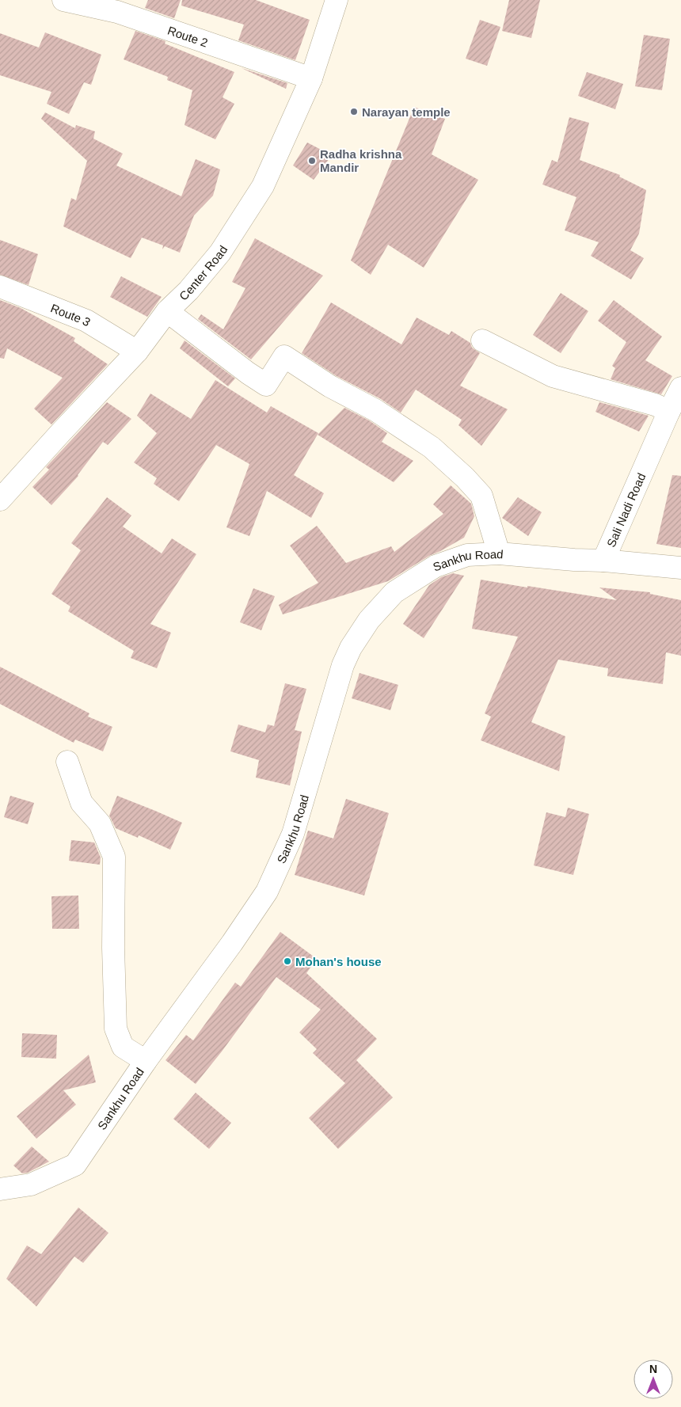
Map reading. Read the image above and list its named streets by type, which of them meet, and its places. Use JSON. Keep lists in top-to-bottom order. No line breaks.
{"streets":{"street":["Route 2","Center Road","Route 3","Sali Nadi Road","Sankhu Road"]},"crossings":[["Route 2","Center Road"],["Center Road","Route 3"],["Sali Nadi Road","Sankhu Road"]],"places":["Narayan temple","Radha krishna Mandir","Mohan's house"],"north":"top"}
